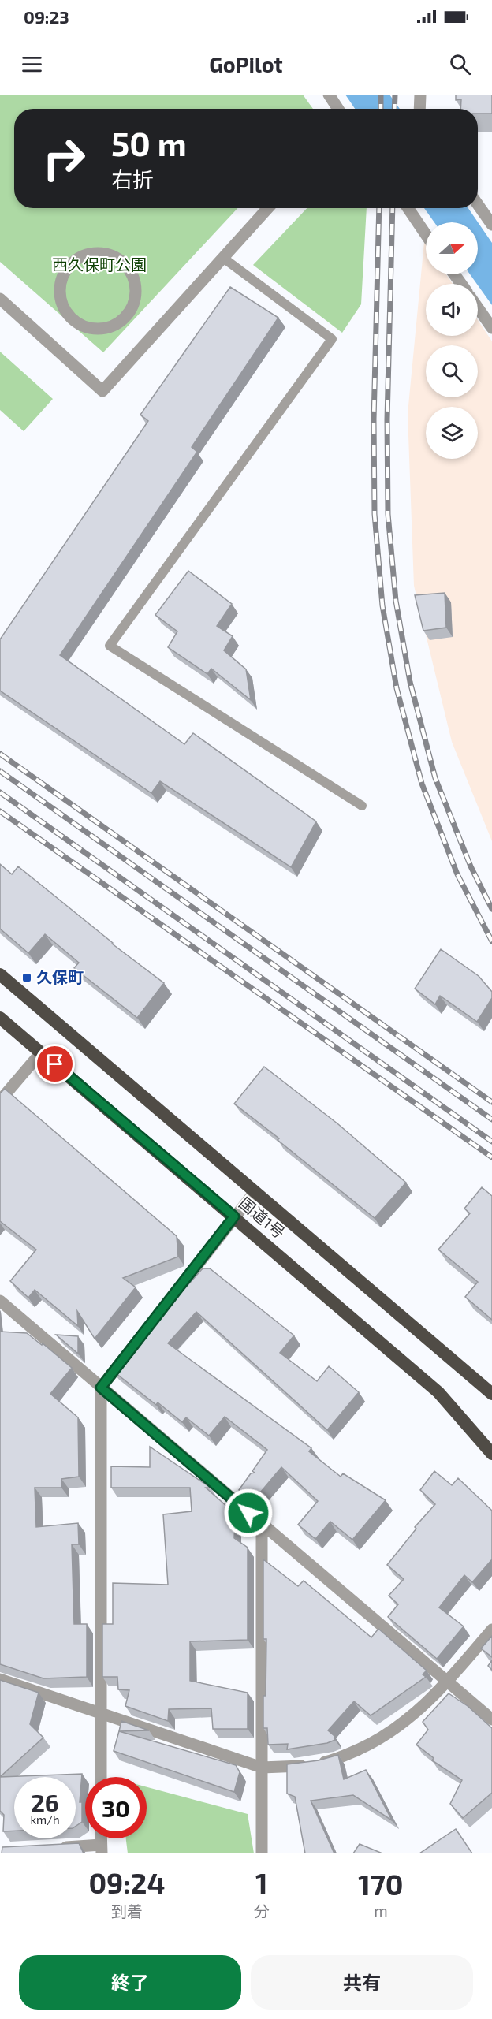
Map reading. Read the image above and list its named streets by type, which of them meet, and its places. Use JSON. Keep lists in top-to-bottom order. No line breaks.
{"streets":{"highway":["国道1号"]},"parks":["西久保町公園"],"places":{"transit":["久保町"]},"north":"right","page":{"status":"09:23","header":"GoPilot","turn":["50 m","右折"],"speed":"26 km/h","limit":"30","eta":["09:24","到着","1","分","170","m"],"buttons":["終了","共有"]}}
